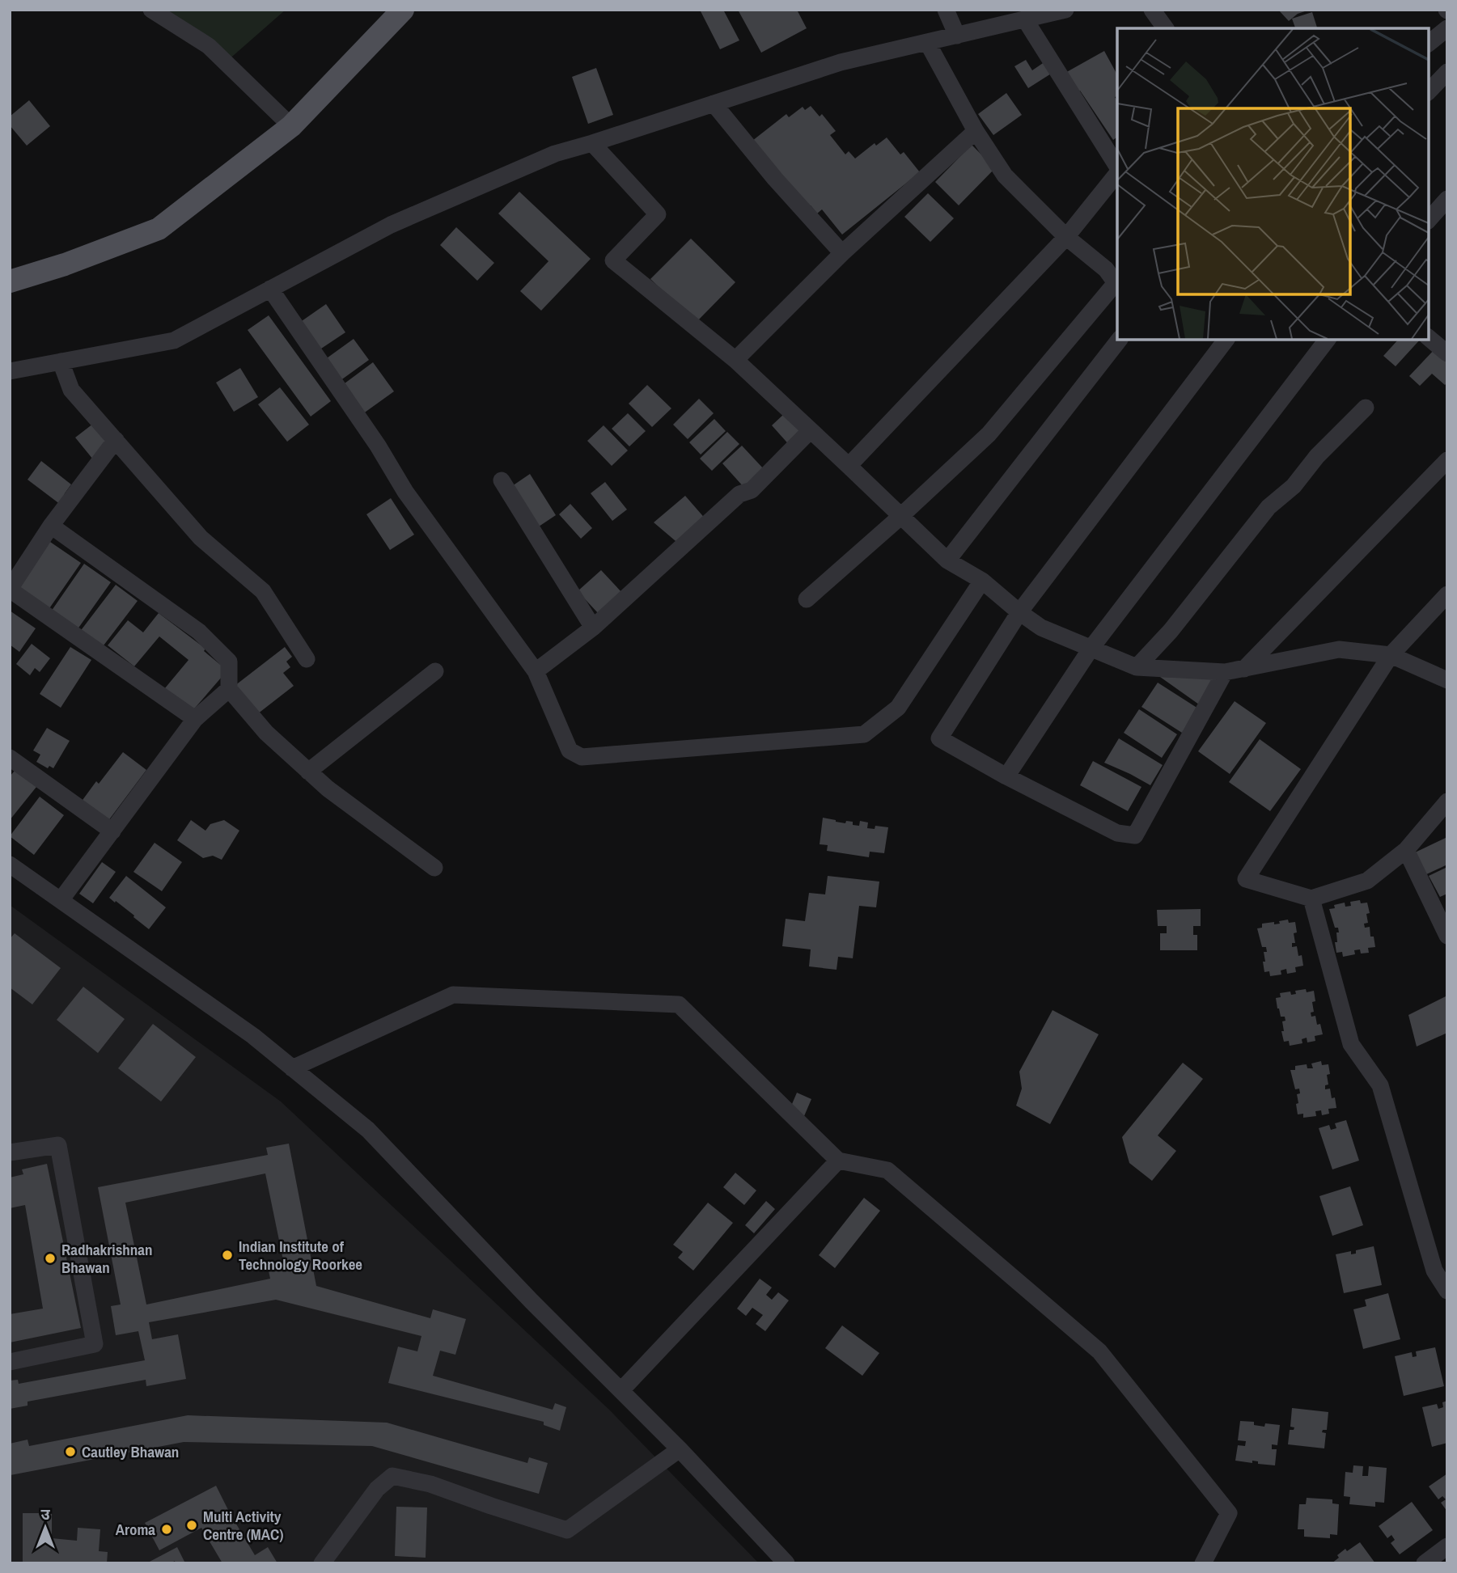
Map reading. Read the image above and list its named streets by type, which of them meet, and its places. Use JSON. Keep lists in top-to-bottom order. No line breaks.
{"places":["Indian Institute of Technology Roorkee","Radhakrishnan Bhawan","Cautley Bhawan","Multi Activity Centre (MAC)","Aroma"],"north":"top"}
